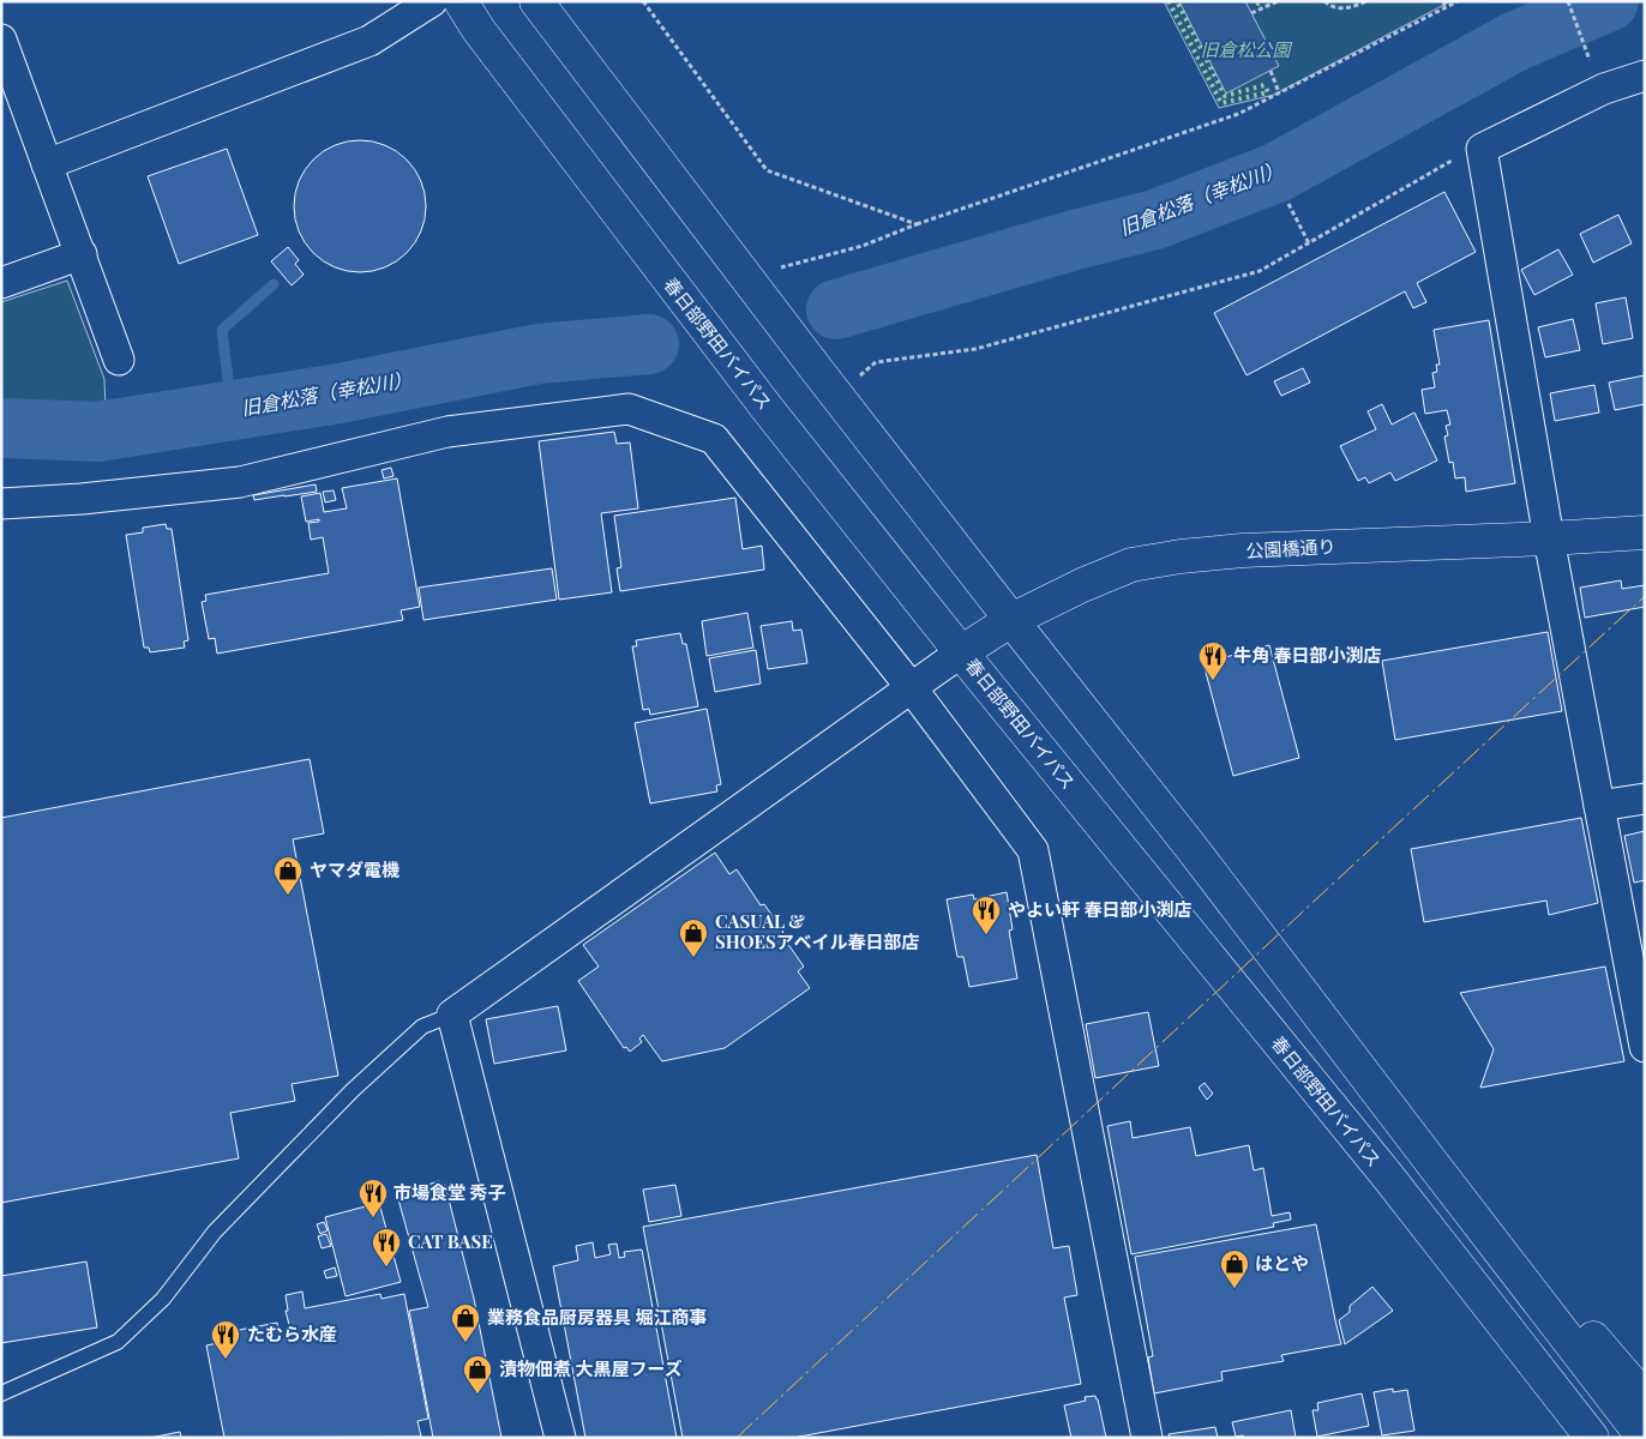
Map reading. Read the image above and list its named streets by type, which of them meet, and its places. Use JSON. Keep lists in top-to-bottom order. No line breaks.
{"streets":{"main road":["春日部野田バイパス","公園橋通り"]},"crossings":[["春日部野田バイパス","公園橋通り"]],"water":["旧倉松落（幸松川）"],"parks":["旧倉松公園"],"places":{"restaurant":["牛角 春日部小渕店","やよい軒 春日部小渕店","市場食堂 秀子","CAT BASE","たむら水産"],"shop":["ヤマダ電機","CASUAL & SHOESアベイル春日部店","はとや","業務食品厨房器具 堀江商事","漬物佃煮 大黒屋フーズ"]}}
